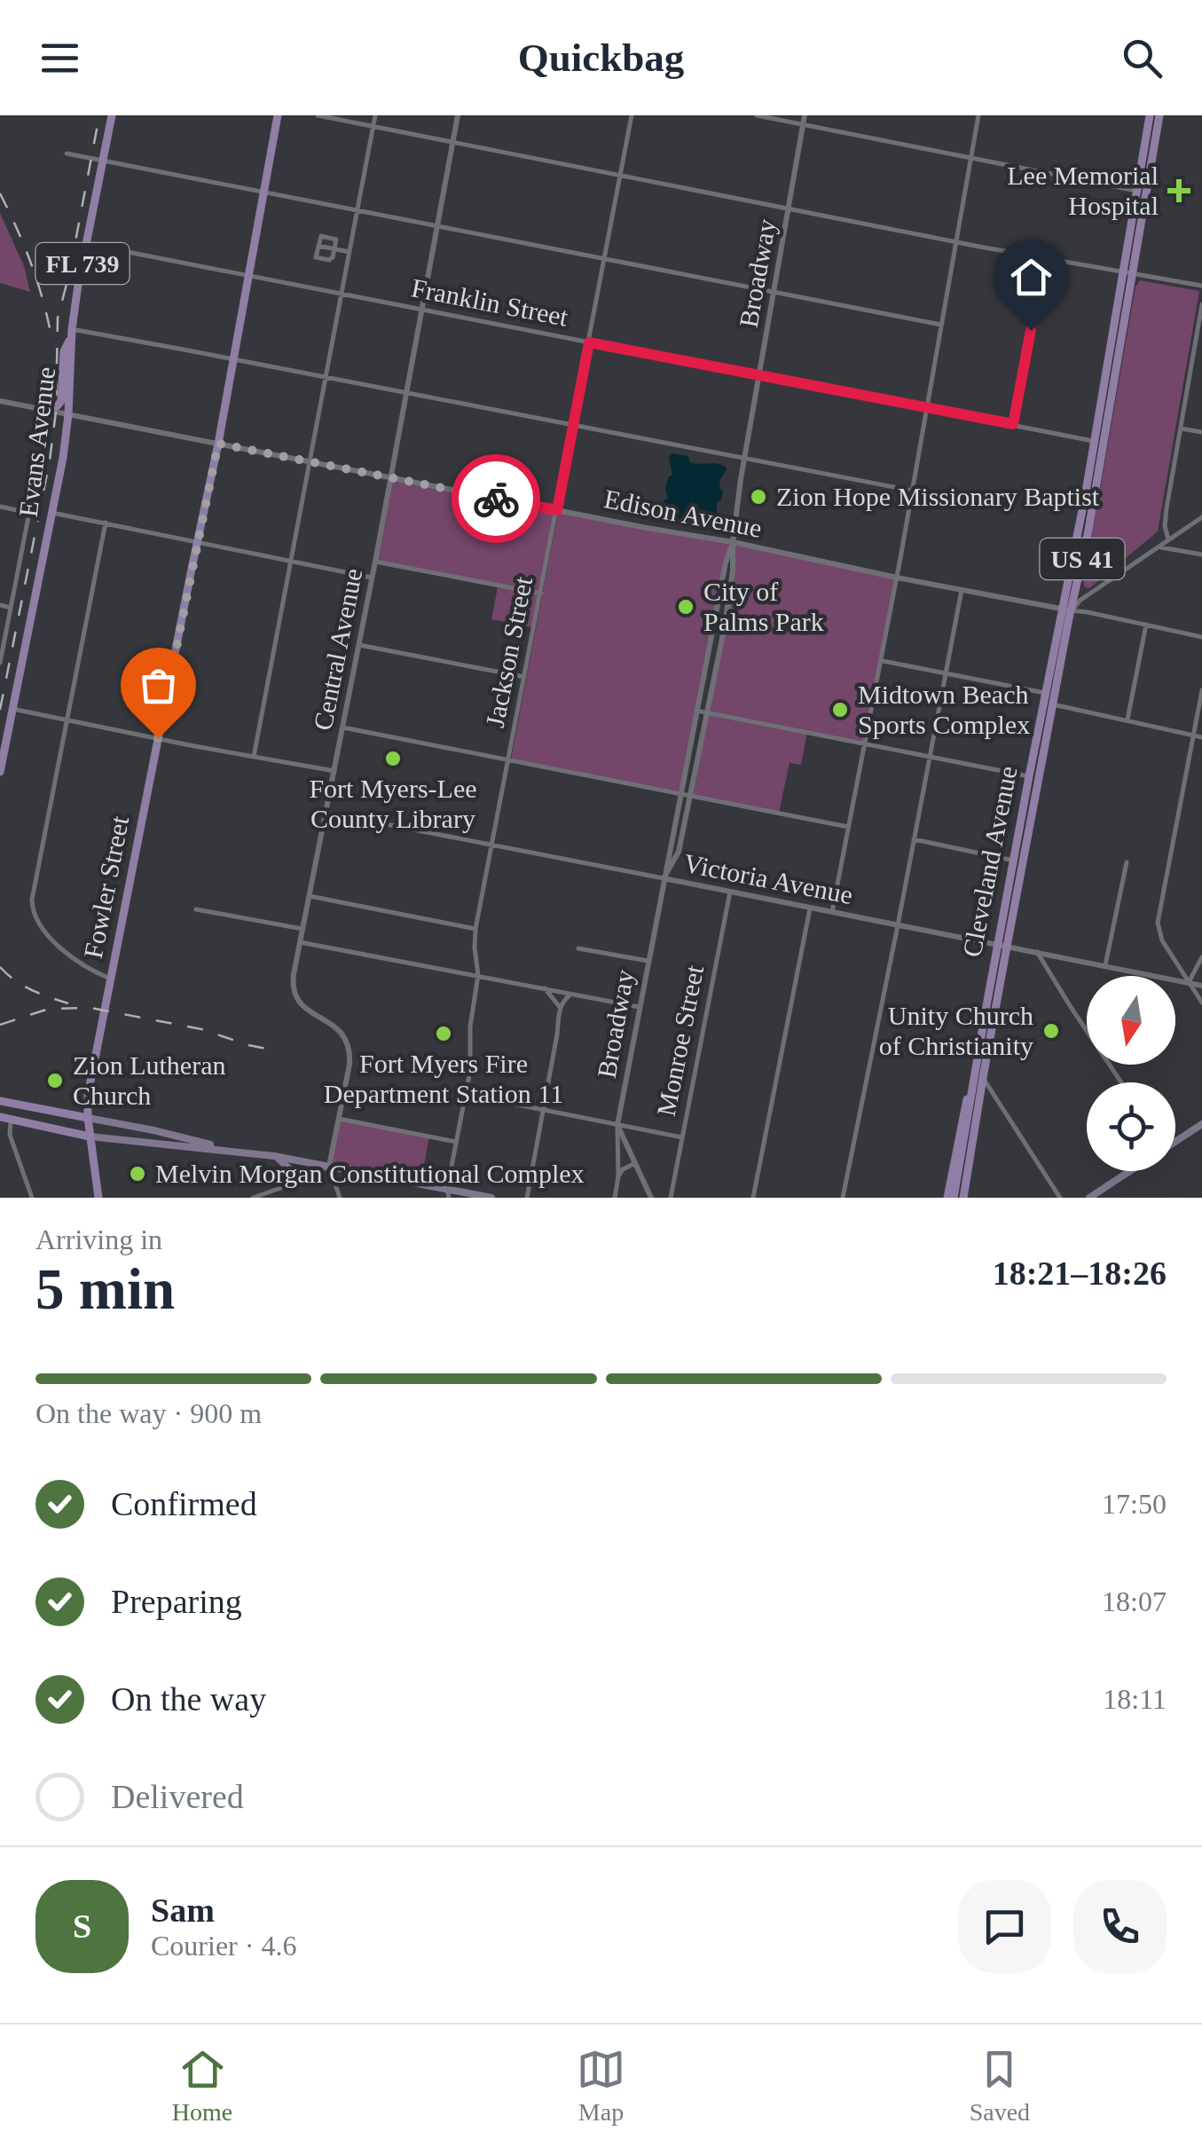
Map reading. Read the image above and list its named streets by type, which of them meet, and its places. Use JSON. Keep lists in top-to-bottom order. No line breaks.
{"streets":{"main road":["FL 739","Evans Avenue","US 41","Cleveland Avenue","Fowler Street"],"street":["Broadway","Franklin Street","Edison Avenue","Central Avenue","Jackson Street","Victoria Avenue","Monroe Street"]},"crossings":[["Broadway","Franklin Street"],["Broadway","Edison Avenue"],["Broadway","Victoria Avenue"],["Broadway","Monroe Street"],["Franklin Street","Evans Avenue"],["Franklin Street","Central Avenue"],["Franklin Street","Jackson Street"],["Franklin Street","Cleveland Avenue"],["Franklin Street","Fowler Street"],["Evans Avenue","Edison Avenue"],["Edison Avenue","Central Avenue"],["Edison Avenue","Jackson Street"],["Edison Avenue","Cleveland Avenue"],["Edison Avenue","Fowler Street"],["Central Avenue","Victoria Avenue"],["Jackson Street","Victoria Avenue"],["Cleveland Avenue","Victoria Avenue"],["Victoria Avenue","Monroe Street"]],"places":{"health":["Lee Memorial Hospital"],"other":["Zion Hope Missionary Baptist","City of Palms Park","Midtown Beach Sports Complex","Fort Myers-Lee County Library","Unity Church of Christianity","Fort Myers Fire Department Station 11","Zion Lutheran Church","Melvin Morgan Constitutional Complex"]},"north":"bottom","page":{"header":"Quickbag","heading":["5 min","Arriving in","18:21–18:26"],"panel":["Sam","Courier · 4.6"],"bar":"On the way · 900 m","list":[["Confirmed","17:50"],["Preparing","18:07"],["On the way","18:11"],"Delivered"],"round":"S","tabs":["Home","Map","Saved"]}}
